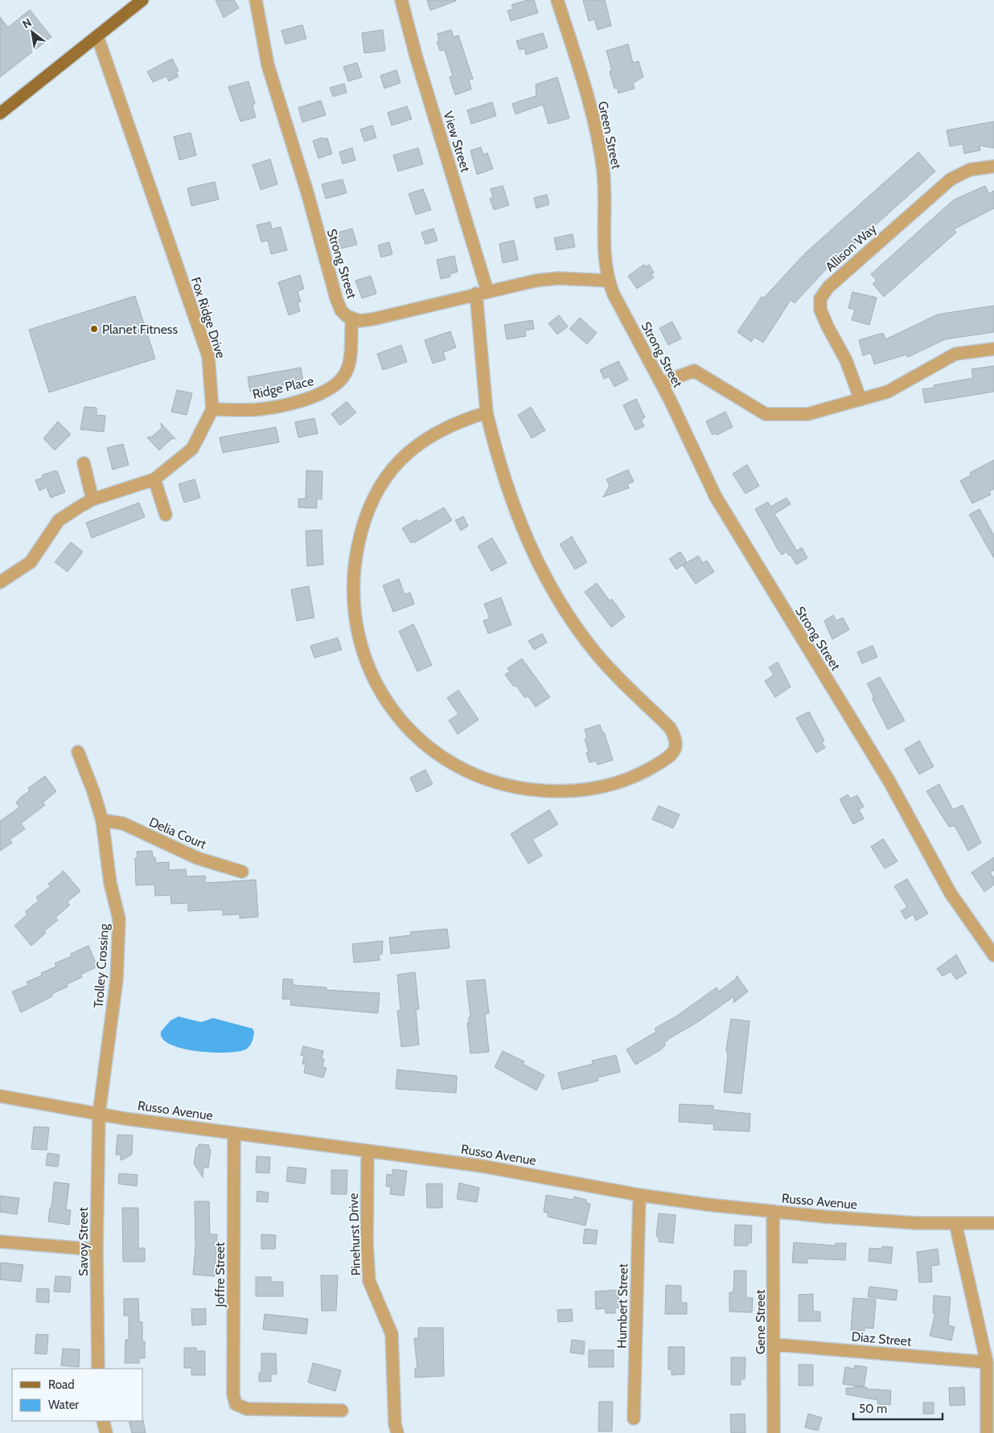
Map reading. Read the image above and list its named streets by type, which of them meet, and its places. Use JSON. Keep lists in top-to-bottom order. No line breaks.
{"streets":{"street":["Green Street","View Street","Allison Way","Strong Street","Fox Ridge Drive","Ridge Place","Delia Court","Trolley Crossing","Russo Avenue","Pinehurst Drive","Savoy Street","Joffre Street","Humbert Street","Gene Street","Diaz Street"]},"crossings":[["Green Street","Strong Street"],["Strong Street","Ridge Place"],["Fox Ridge Drive","Ridge Place"],["Delia Court","Trolley Crossing"],["Trolley Crossing","Russo Avenue"],["Trolley Crossing","Savoy Street"],["Russo Avenue","Pinehurst Drive"],["Russo Avenue","Savoy Street"],["Russo Avenue","Joffre Street"],["Russo Avenue","Humbert Street"],["Russo Avenue","Gene Street"],["Gene Street","Diaz Street"]],"places":["Planet Fitness"],"legend":["Road","Water"],"scale_bar":"50 m","north":"top left"}
